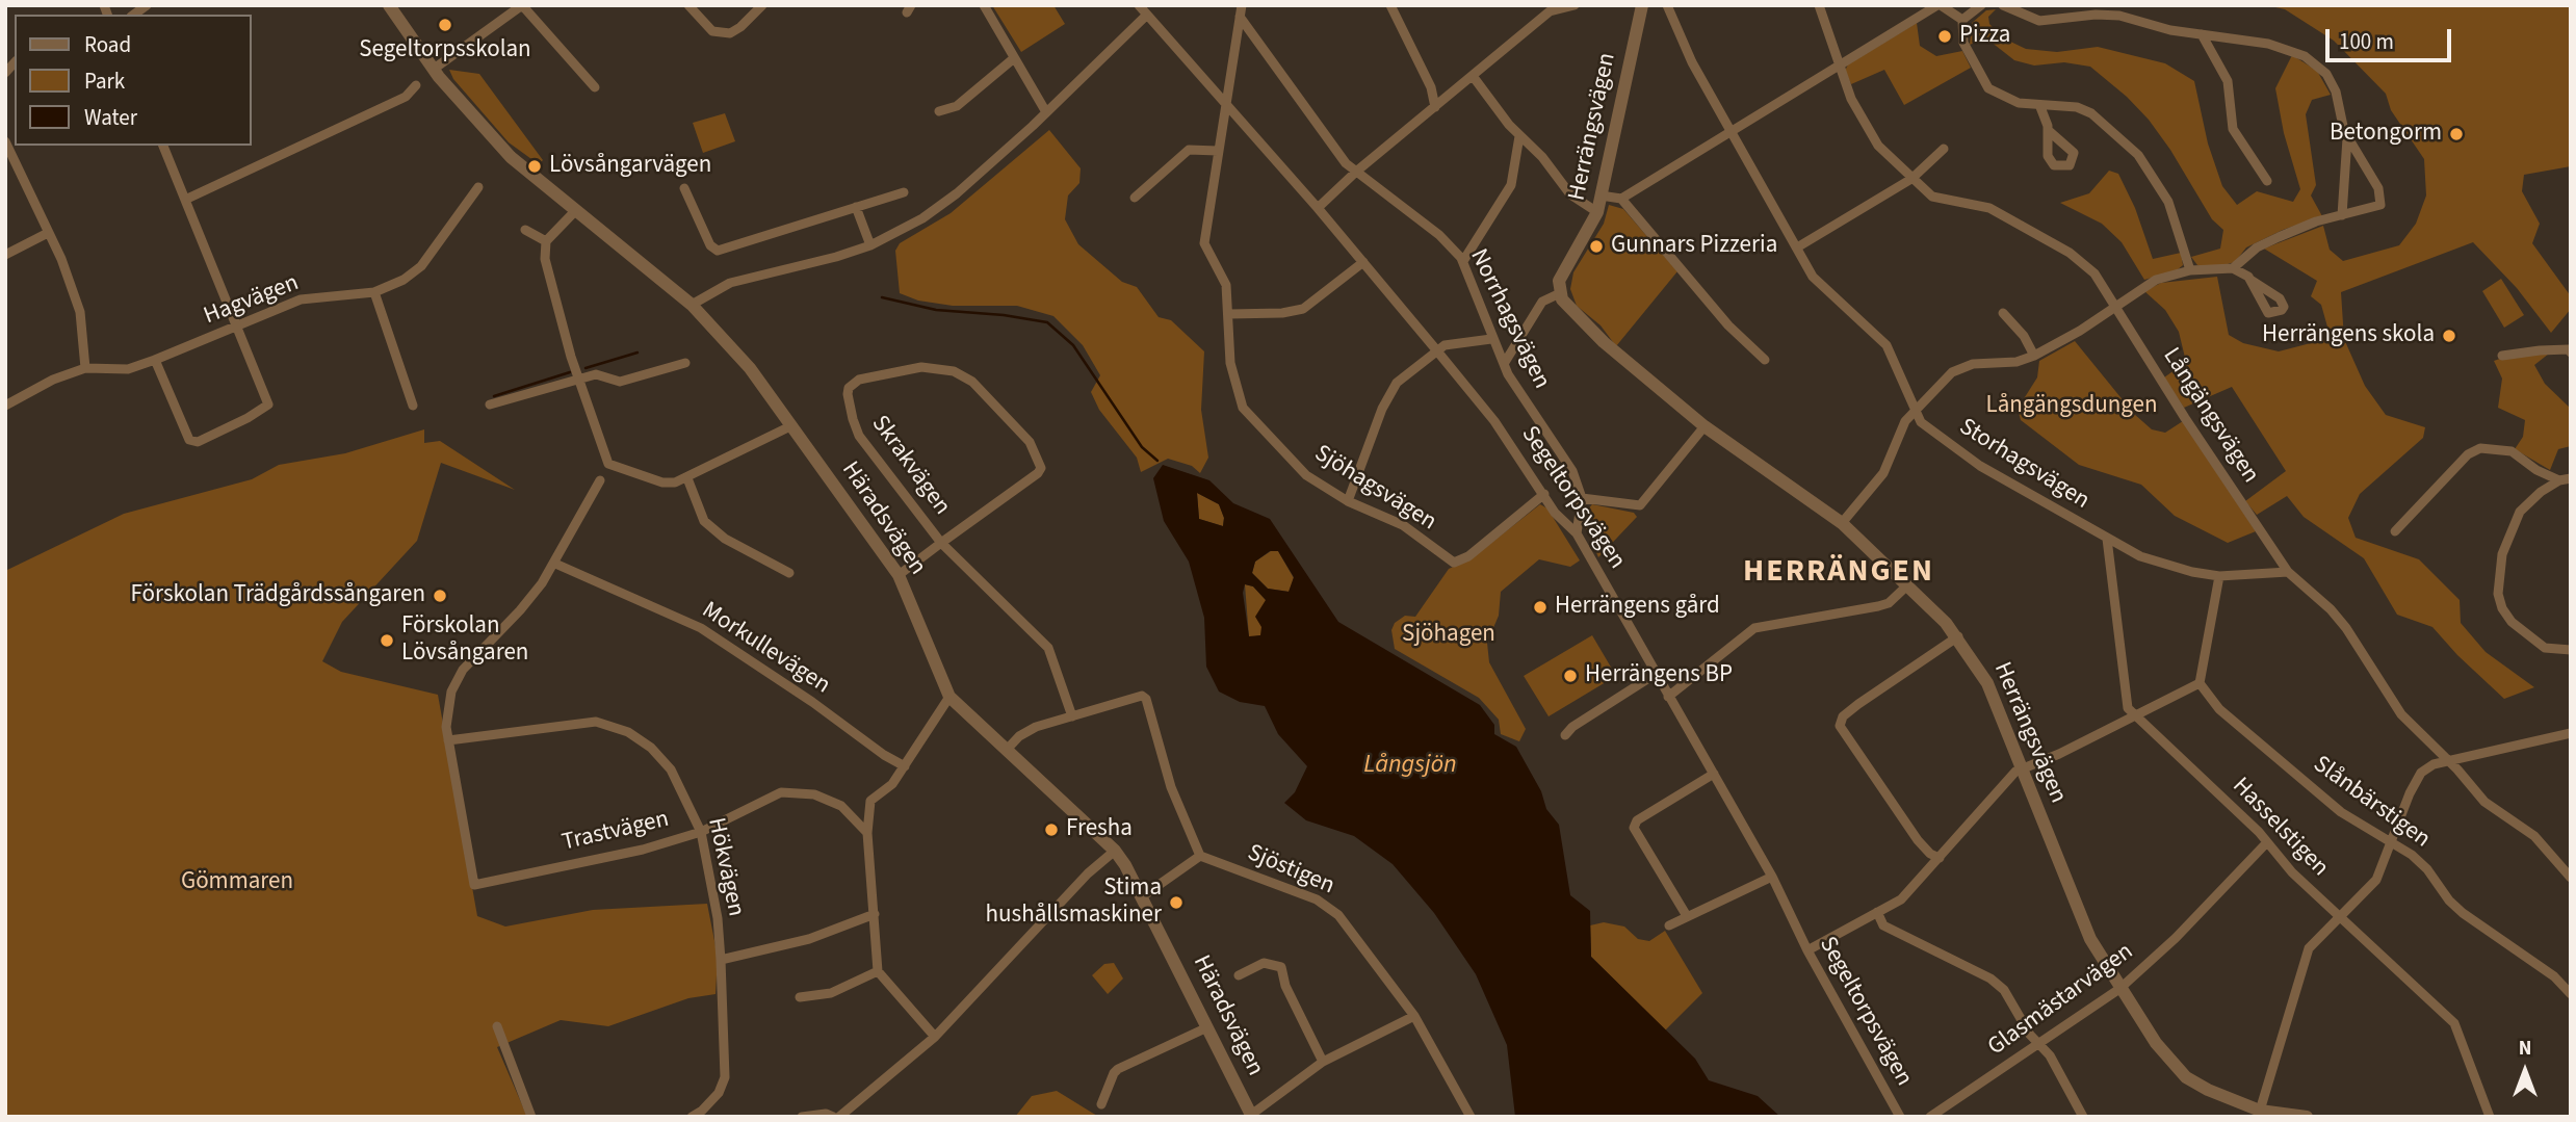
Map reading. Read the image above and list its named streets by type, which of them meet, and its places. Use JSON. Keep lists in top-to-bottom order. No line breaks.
{"streets":{"street":["Herrängsvägen","Hagvägen","Norrhagsvägen","Långängsvägen","Storhagsvägen","Skrakvägen","Sjöhagsvägen","Segeltorpsvägen","Häradsvägen","Morkullevägen","Slånbärstigen","Hasselstigen","Trastvägen","Hökvägen","Sjöstigen","Glasmästarvägen"]},"crossings":[["Herrängsvägen","Glasmästarvägen"],["Norrhagsvägen","Sjöhagsvägen"],["Långängsvägen","Storhagsvägen"],["Storhagsvägen","Hasselstigen"],["Skrakvägen","Häradsvägen"],["Sjöhagsvägen","Segeltorpsvägen"],["Hasselstigen","Glasmästarvägen"],["Trastvägen","Hökvägen"]],"districts":["HERRÄNGEN"],"water":["Långsjön"],"parks":["Långängsdungen","Sjöhagen","Gömmaren"],"places":["Segeltorpsskolan","Pizza","Betongorm","Lövsångarvägen","Gunnars Pizzeria","Herrängens skola","Förskolan Trädgårdssångaren","Herrängens gård","Förskolan Lövsångaren","Herrängens BP","Fresha","Stima hushållsmaskiner"],"legend":["Road","Park","Water"],"scale_bar":"100 m","north":"top"}
